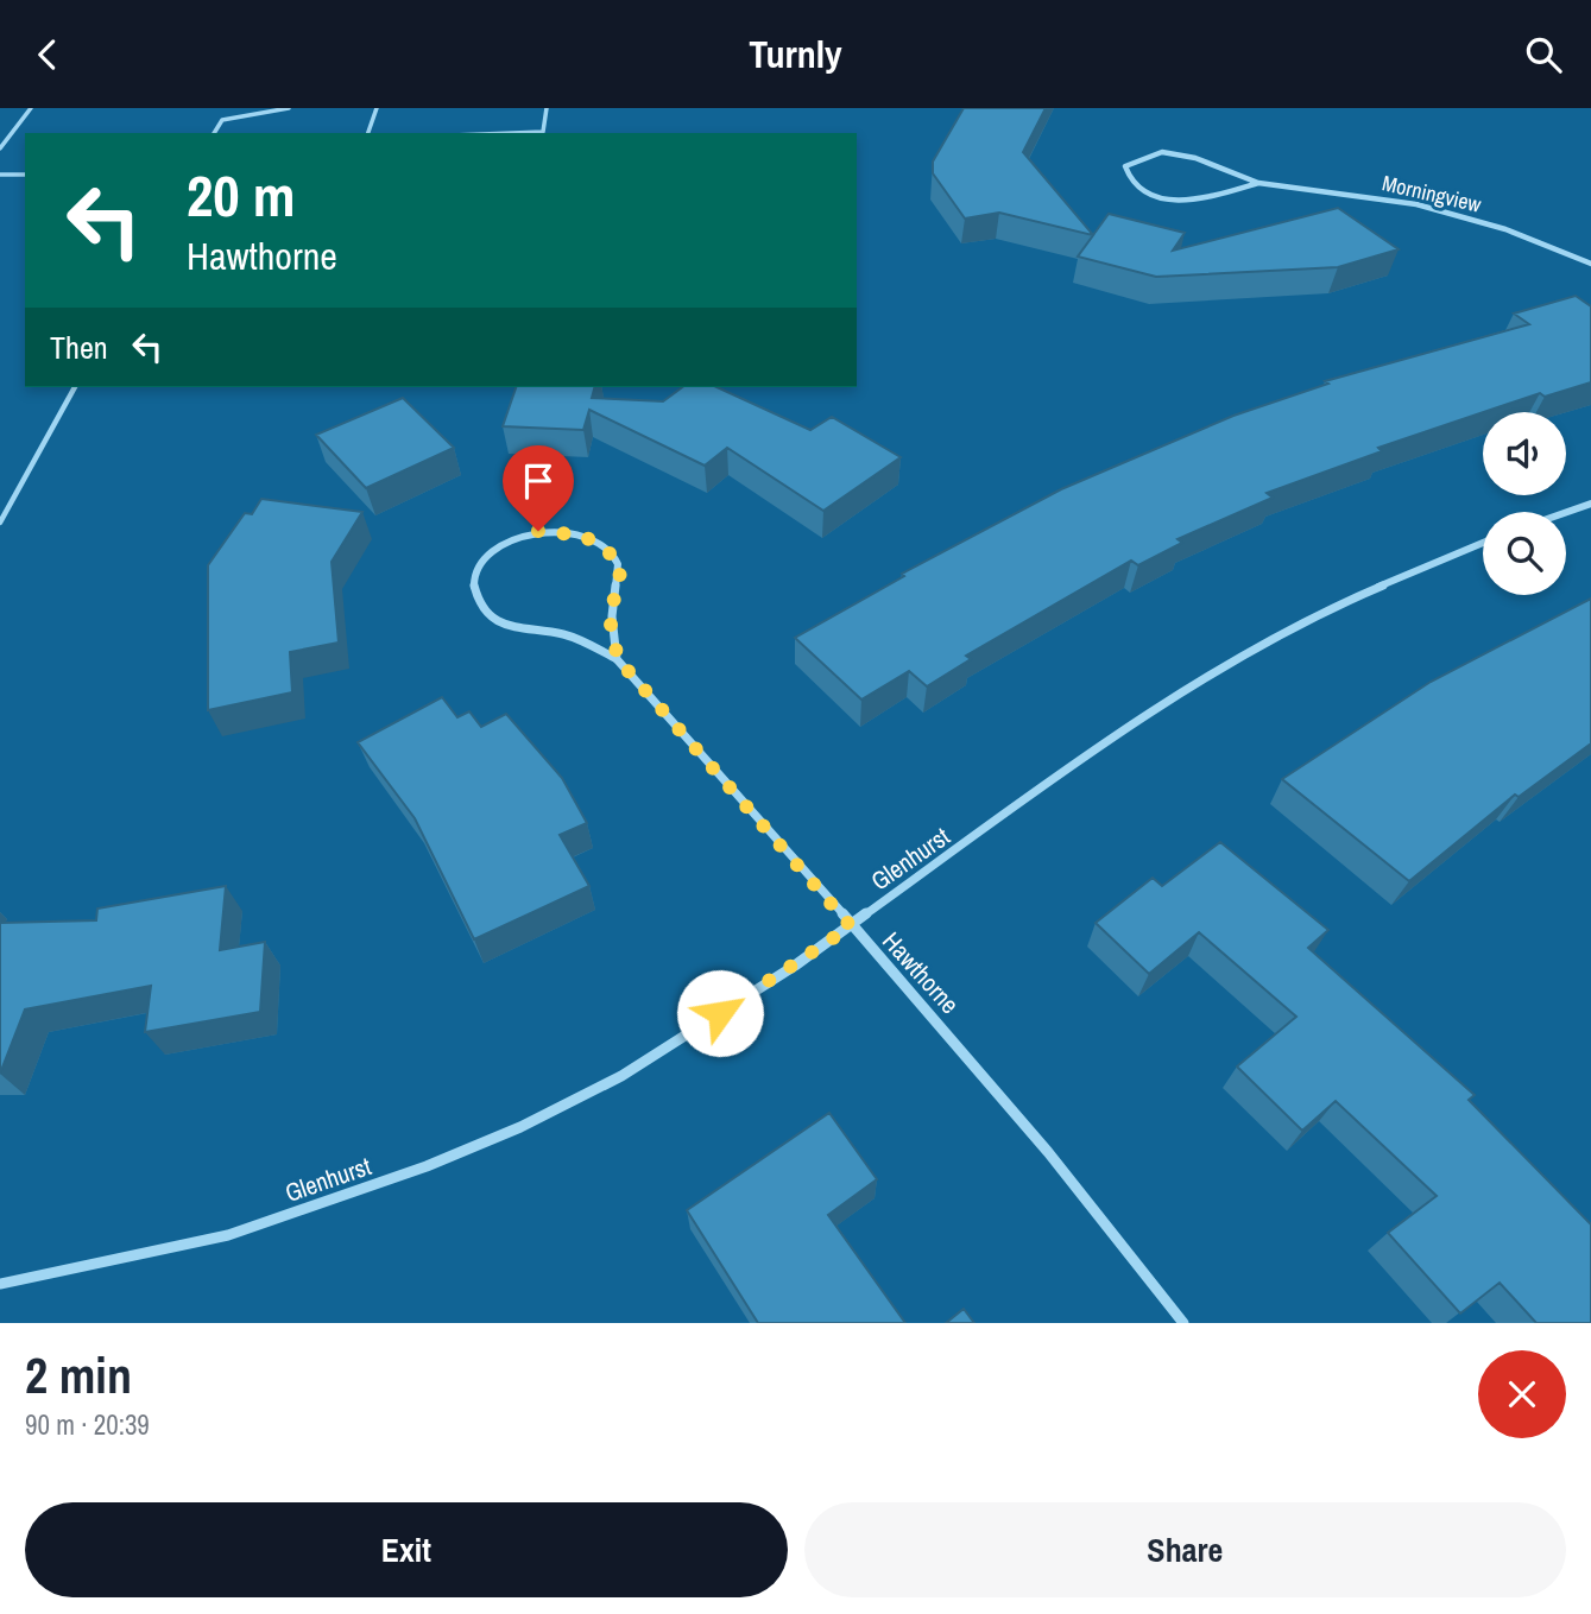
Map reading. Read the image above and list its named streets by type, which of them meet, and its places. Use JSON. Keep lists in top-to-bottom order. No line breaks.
{"streets":{"street":["Morningview","Glenhurst","Hawthorne"]},"crossings":[["Glenhurst","Hawthorne"]],"page":{"header":"Turnly","turn":["20 m","Hawthorne"],"then":"Then","heading":["2 min","90 m · 20:39"],"buttons":["Exit","Share"]}}
